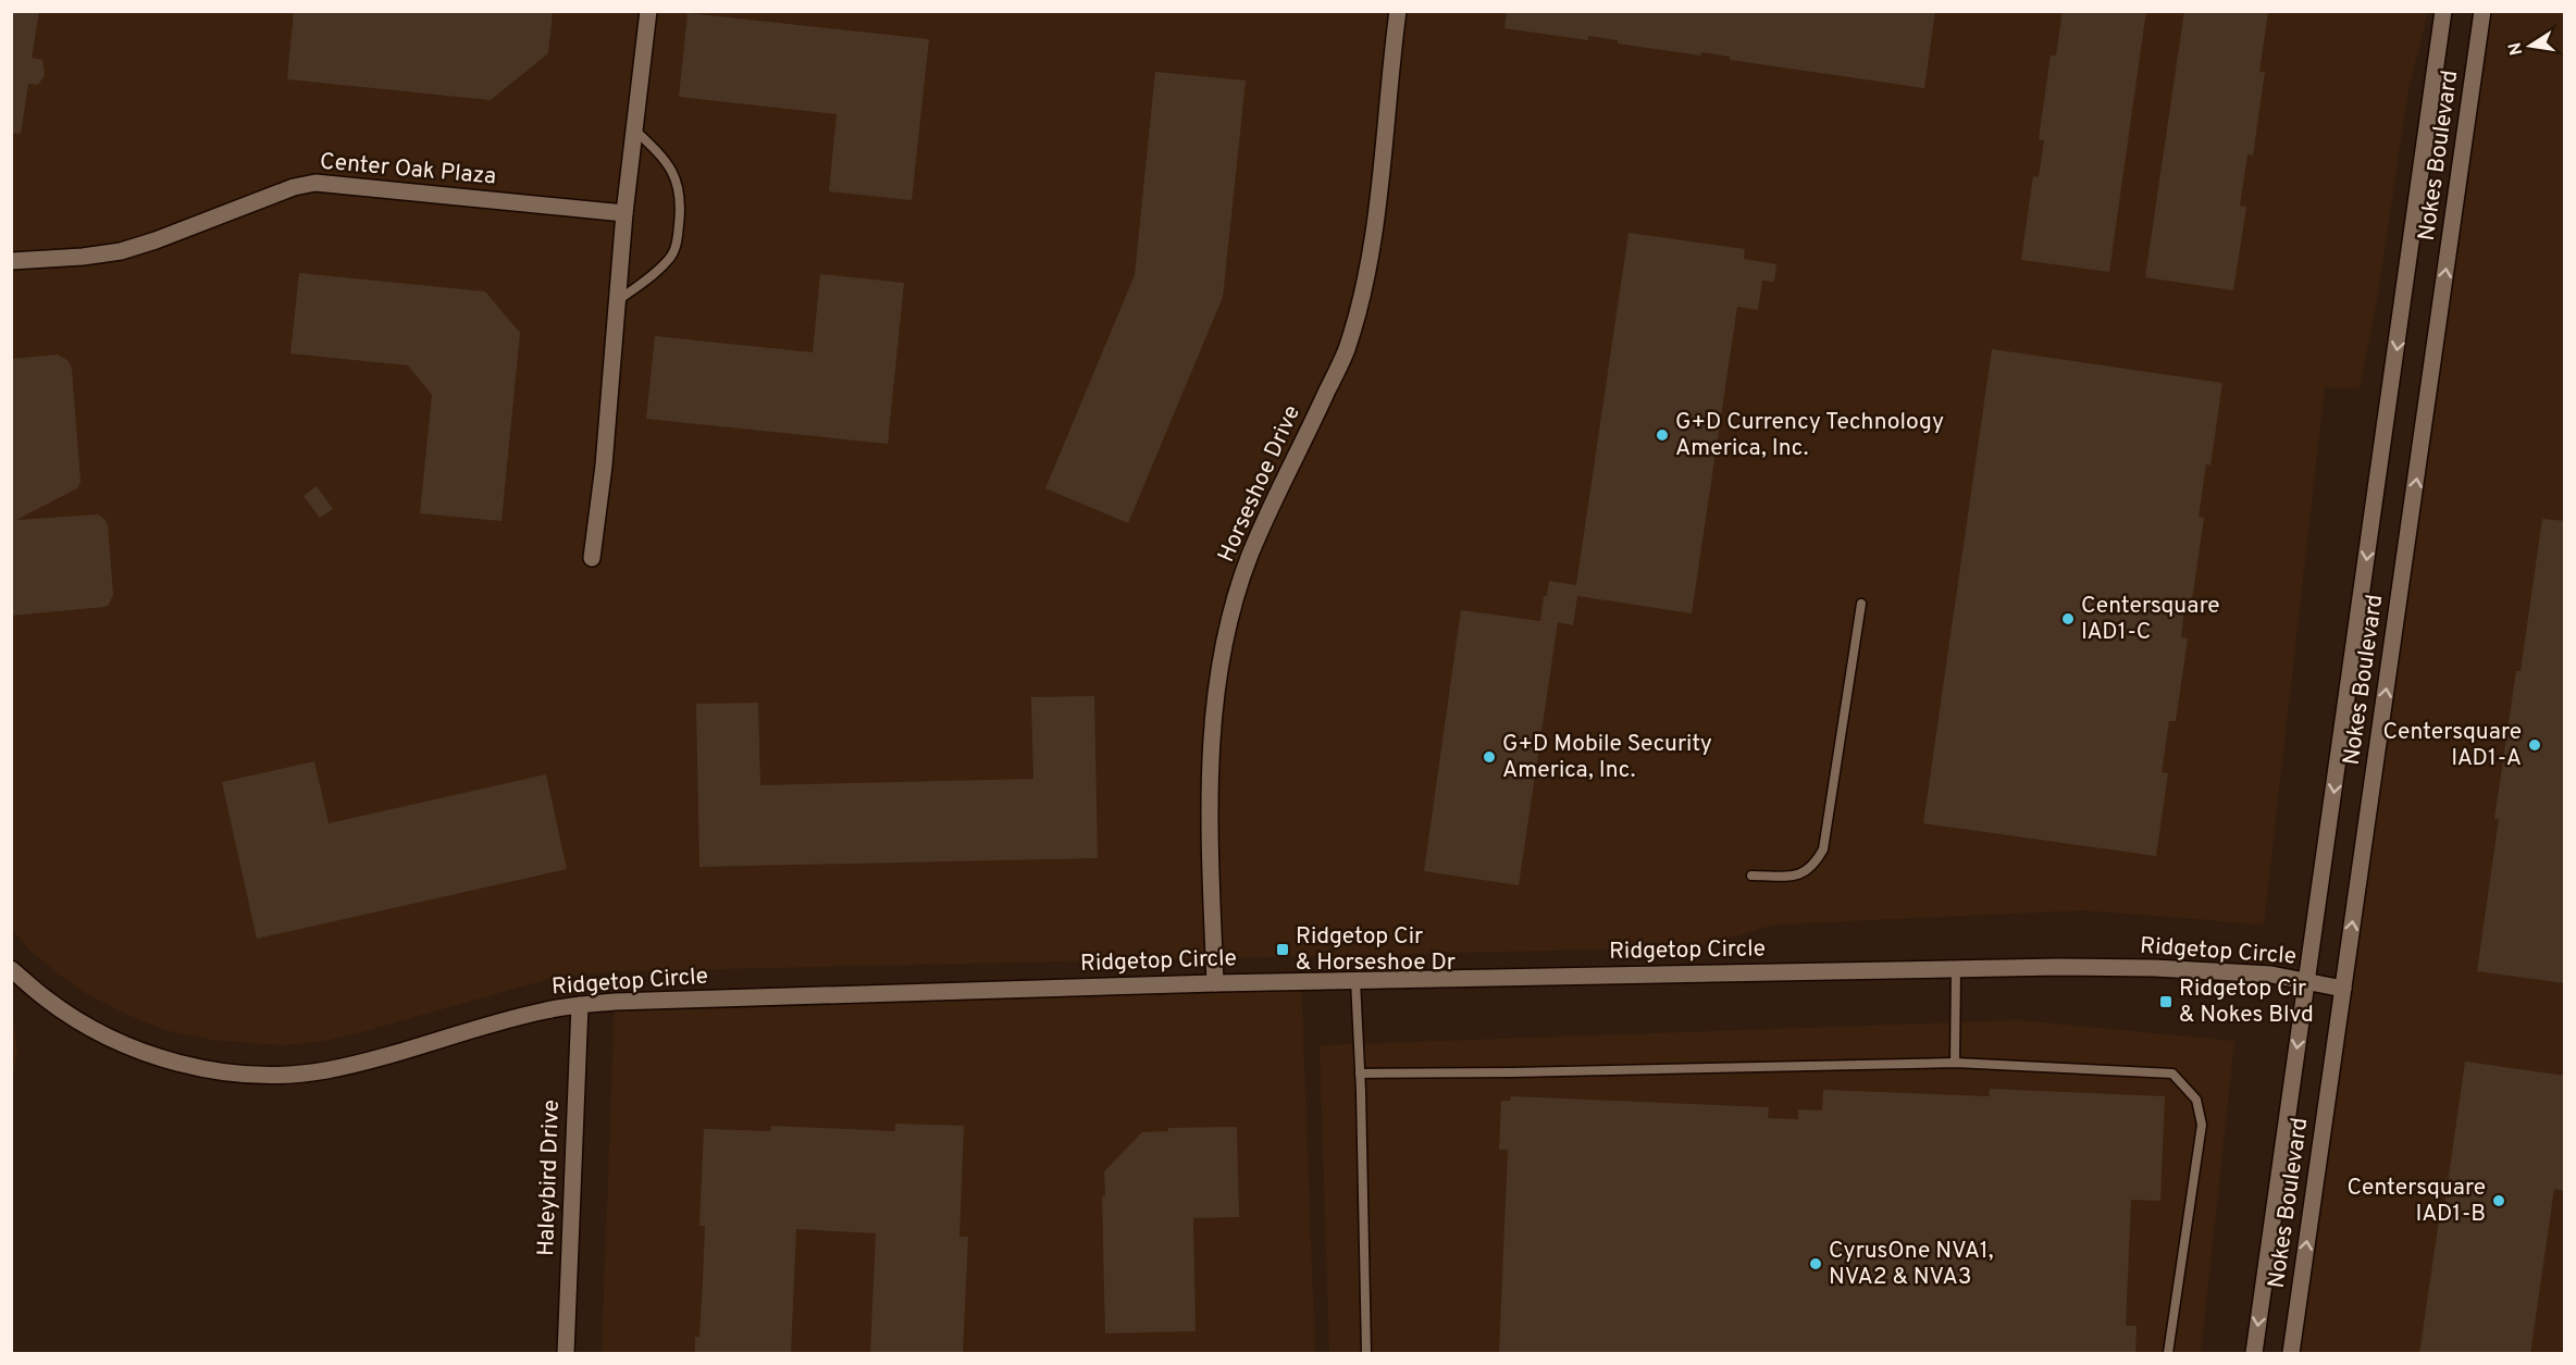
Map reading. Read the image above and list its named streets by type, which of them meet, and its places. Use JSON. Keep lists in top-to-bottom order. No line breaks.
{"streets":{"street":["Nokes Boulevard","Center Oak Plaza","Horseshoe Drive","Ridgetop Circle","Haleybird Drive"]},"crossings":[["Nokes Boulevard","Ridgetop Circle"],["Horseshoe Drive","Ridgetop Circle"],["Ridgetop Circle","Haleybird Drive"]],"places":{"other":["G+D Currency Technology America, Inc.","Centersquare IAD1-C","Centersquare IAD1-A","G+D Mobile Security America, Inc.","Centersquare IAD1-B","CyrusOne NVA1, NVA2 & NVA3"],"transit":["Ridgetop Cir & Horseshoe Dr","Ridgetop Cir & Nokes Blvd"]},"north":"left"}
